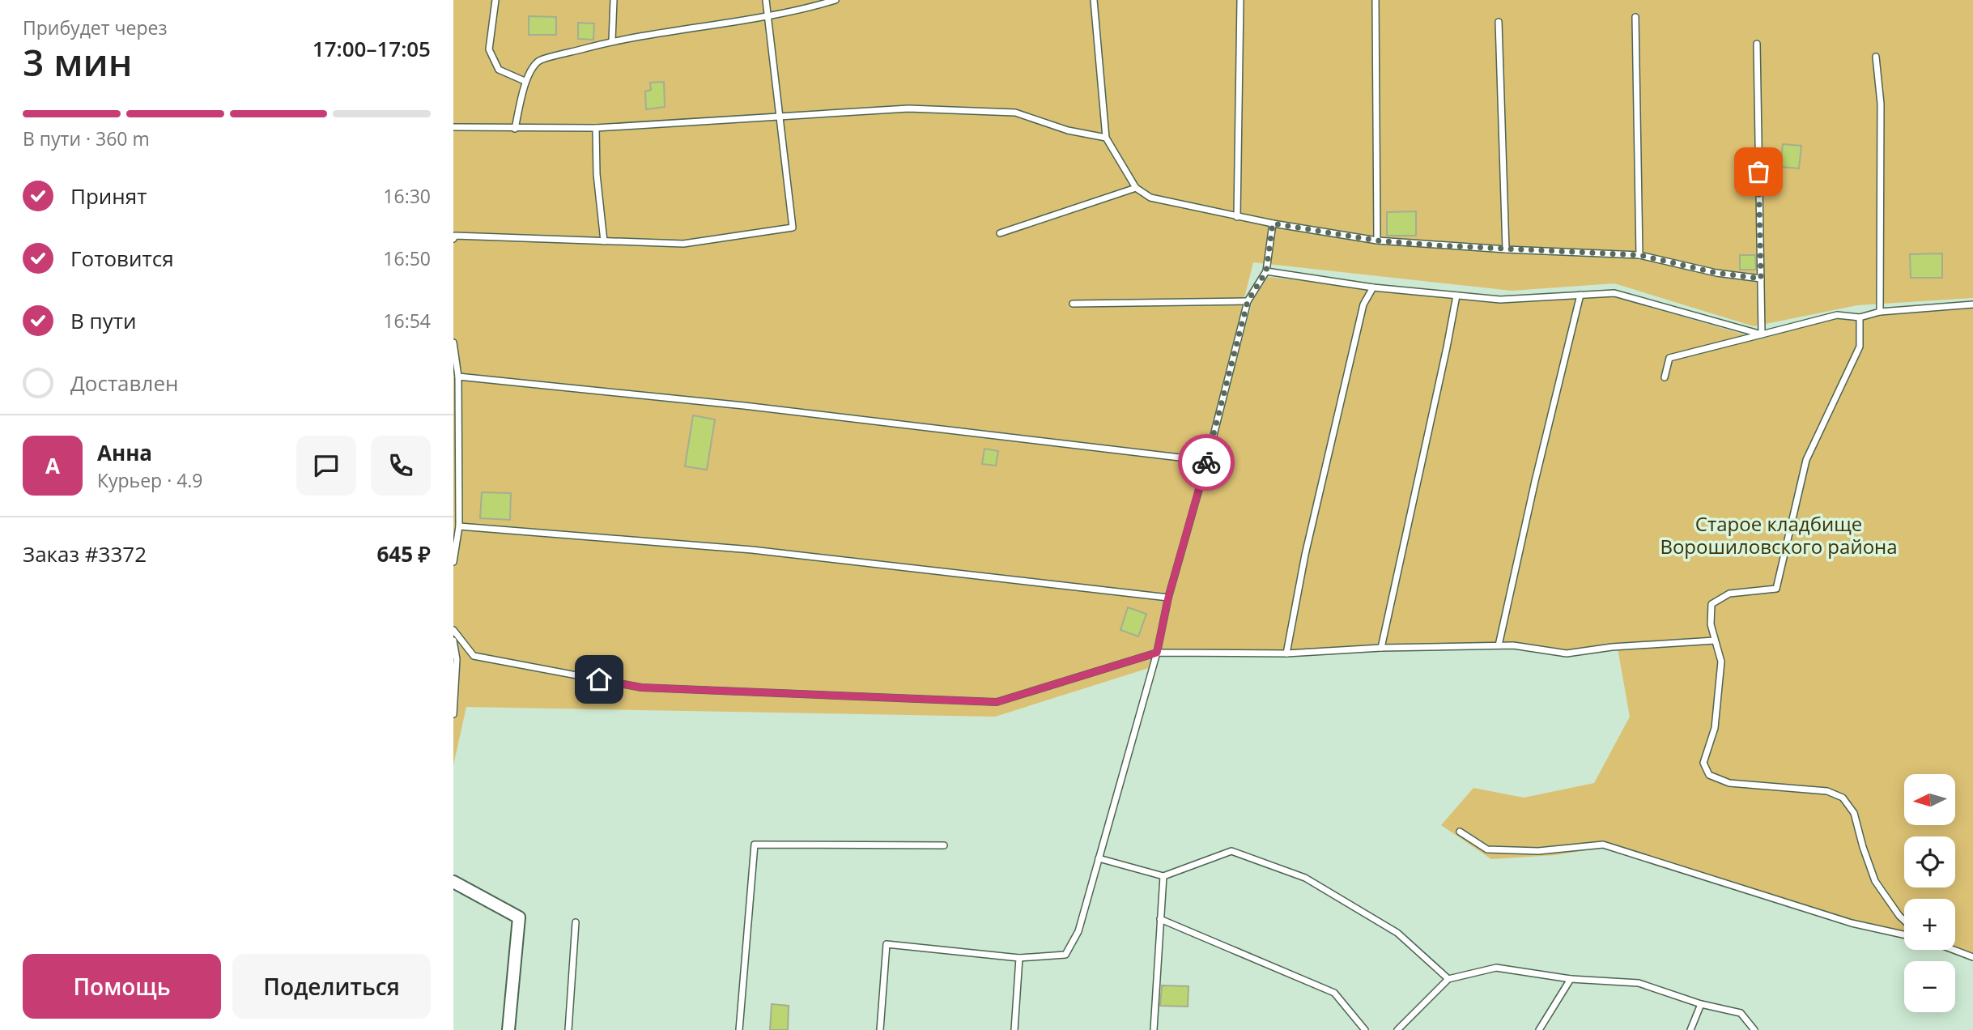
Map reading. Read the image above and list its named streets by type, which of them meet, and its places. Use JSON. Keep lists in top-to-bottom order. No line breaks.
{"parks":["Старое кладбище Ворошиловского района"],"north":"left","page":{"heading":["3 мин","Прибудет через","17:00–17:05"],"panel":["Анна","Курьер · 4.9","Заказ #3372","645 ₽"],"bar":"В пути · 360 m","list":[["Принят","16:30"],["Готовится","16:50"],["В пути","16:54"],"Доставлен"],"round":"А","map_buttons":["+","−"],"buttons":["Помощь","Поделиться"]}}
